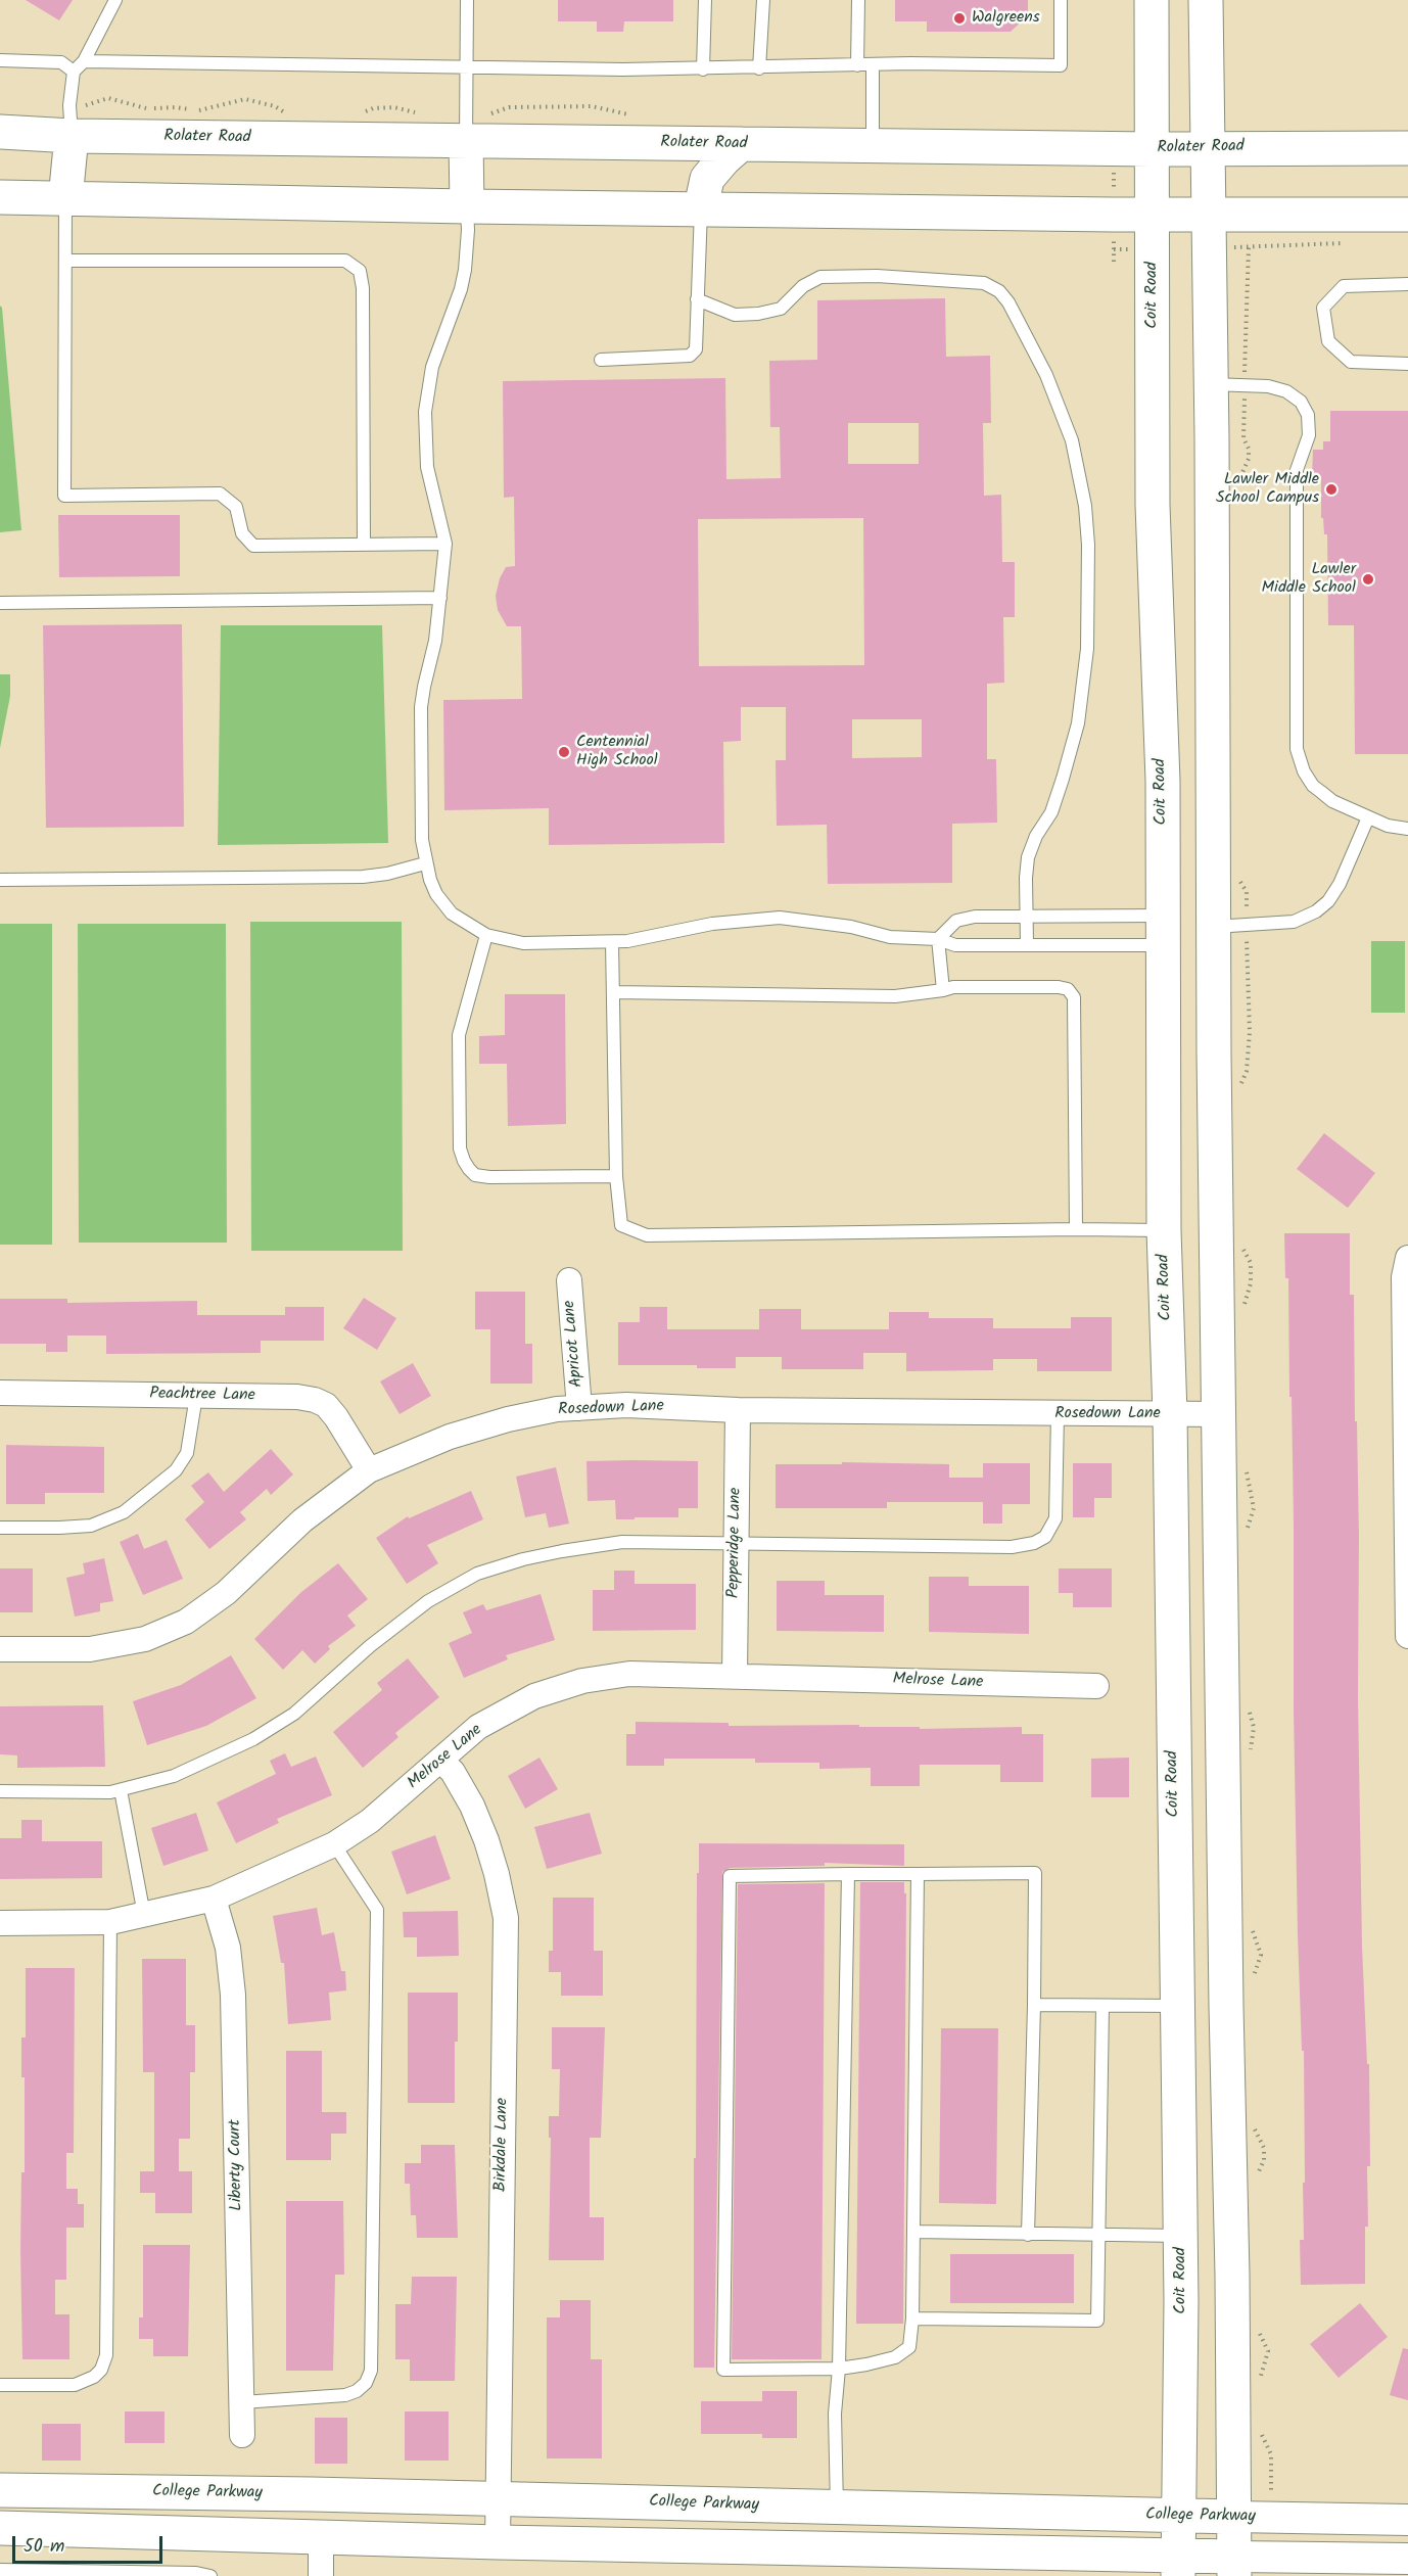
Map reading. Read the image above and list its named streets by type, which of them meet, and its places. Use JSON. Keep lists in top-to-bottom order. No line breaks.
{"streets":{"main road":["Rolater Road","Coit Road","College Parkway"],"street":["Apricot Lane","Peachtree Lane","Rosedown Lane","Pepperidge Lane","Melrose Lane","Birkdale Lane","Liberty Court"]},"crossings":[["Rolater Road","Coit Road"],["Coit Road","Rosedown Lane"],["Coit Road","College Parkway"],["Apricot Lane","Rosedown Lane"],["Peachtree Lane","Rosedown Lane"],["Rosedown Lane","Pepperidge Lane"],["Pepperidge Lane","Melrose Lane"],["Melrose Lane","Birkdale Lane"],["Melrose Lane","Liberty Court"],["Birkdale Lane","College Parkway"]],"places":["Walgreens","Lawler Middle School Campus","Lawler Middle School","Centennial High School"],"scale_bar":"50 m"}
